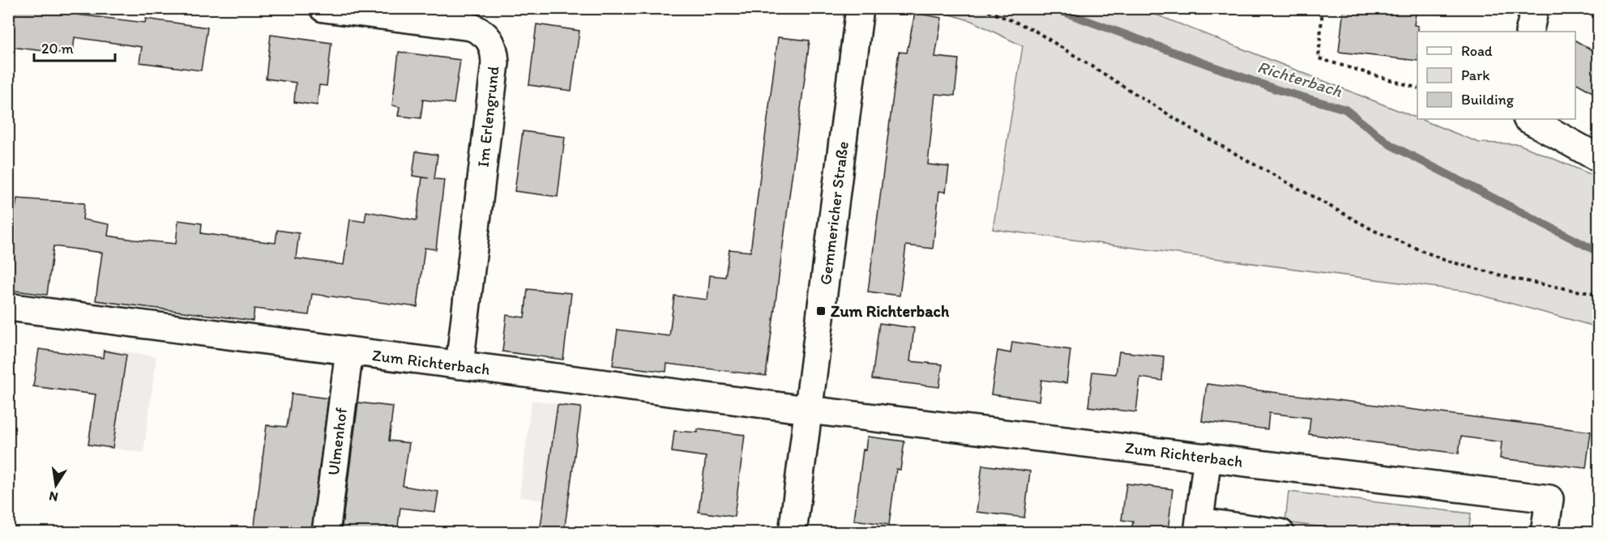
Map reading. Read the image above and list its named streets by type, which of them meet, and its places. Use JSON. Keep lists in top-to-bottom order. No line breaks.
{"streets":{"street":["Im Erlengrund","Gemmericher Straße","Zum Richterbach","Ulmenhof"]},"crossings":[["Im Erlengrund","Zum Richterbach"],["Gemmericher Straße","Zum Richterbach"],["Zum Richterbach","Ulmenhof"]],"water":["Richterbach"],"places":{"transit":["Zum Richterbach"]},"legend":["Road","Park","Building"],"scale_bar":"20 m","north":"bottom"}
